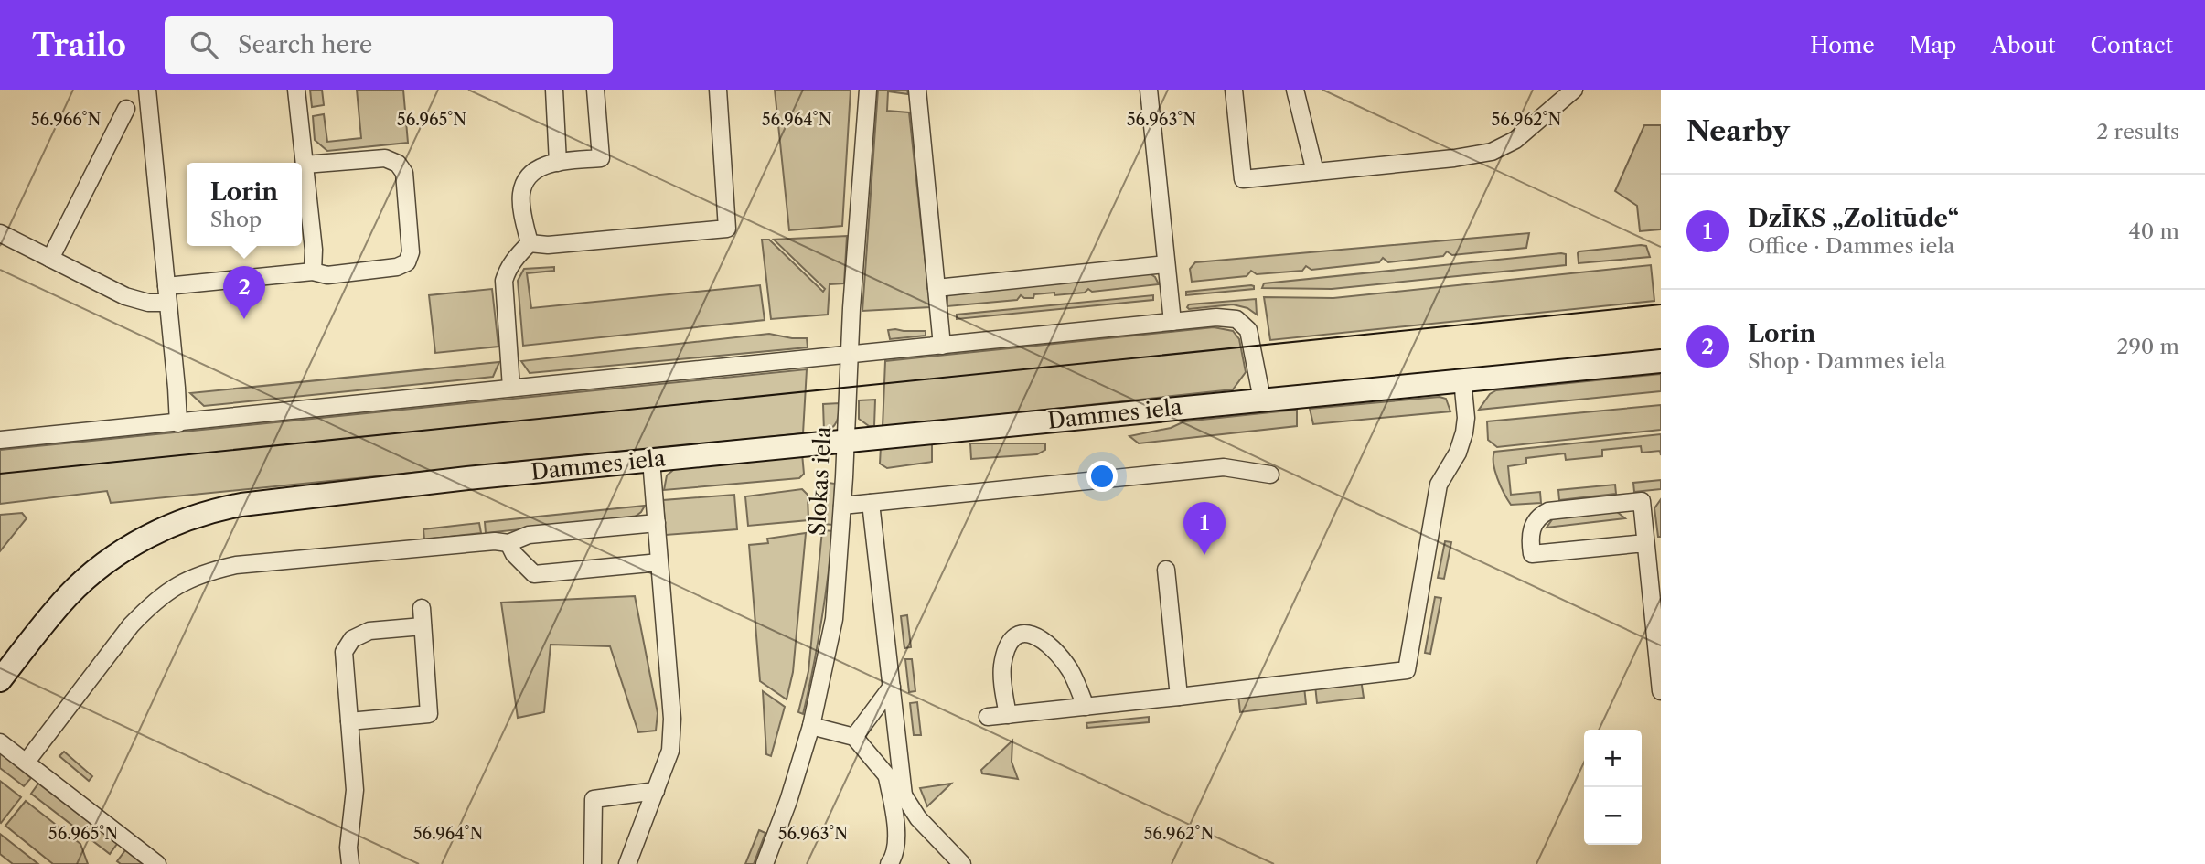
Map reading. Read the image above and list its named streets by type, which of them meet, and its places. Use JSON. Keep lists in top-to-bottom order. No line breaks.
{"streets":{"street":["Dammes iela","Slokas iela"]},"crossings":[["Dammes iela","Slokas iela"]],"page":{"header":"Trailo","search":"Search here","nav":["Home","Map","About","Contact"],"heading":["Nearby","2 results"],"popup":["Lorin","Shop"],"list":[{"mark":"1","name":"DzĪKS „Zolitūde“","note":"Office · Dammes iela","value":"40 m"},{"mark":"2","name":"Lorin","note":"Shop · Dammes iela","value":"290 m"}],"pins":["2","1"],"map_buttons":["+","−"]},"coordinates":["56.966°N","56.965°N","56.964°N","56.963°N","56.962°N"]}
